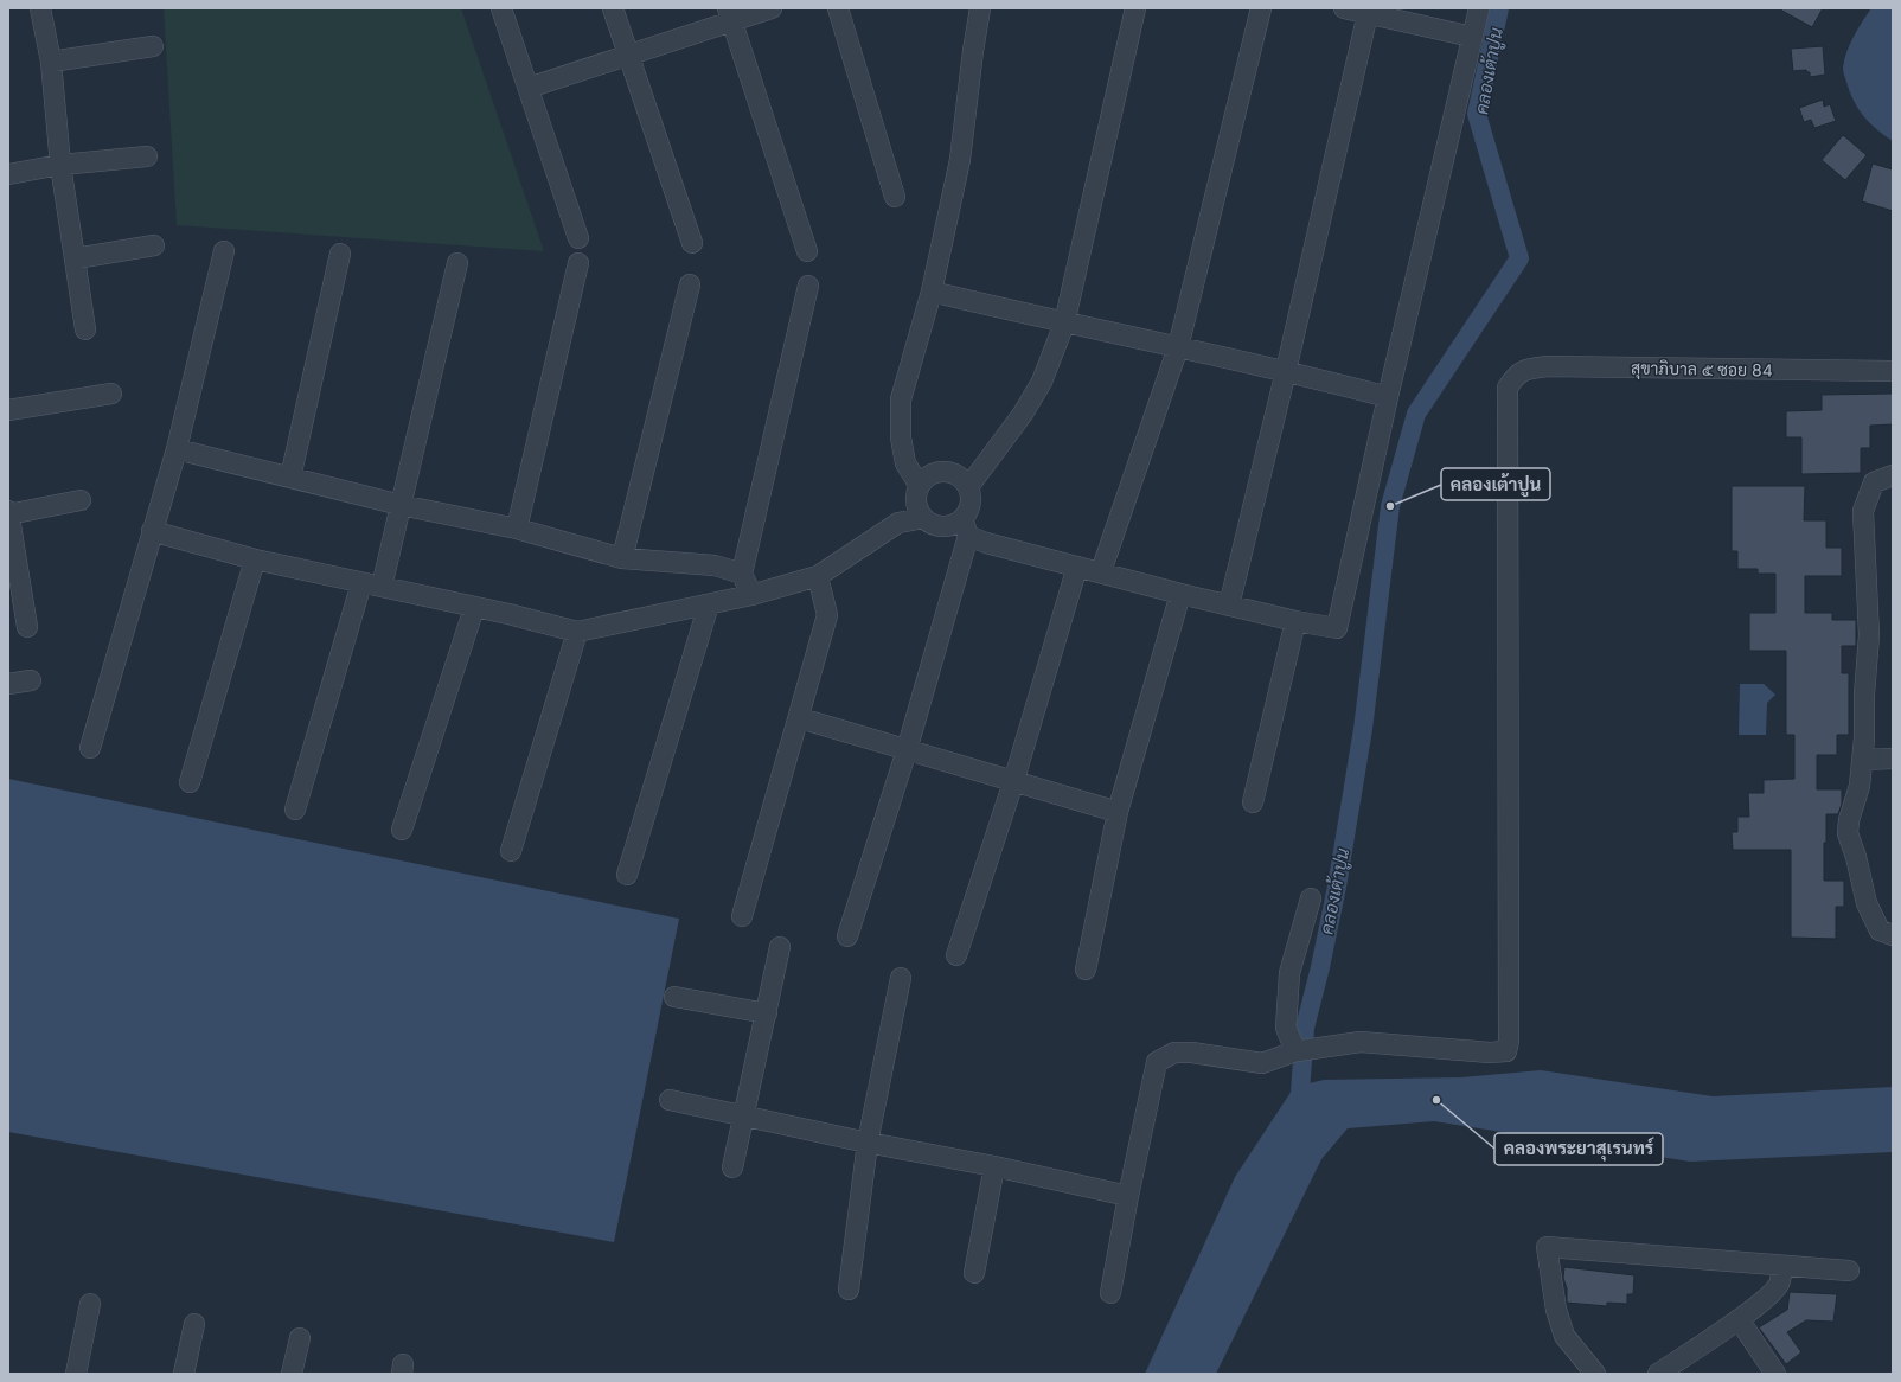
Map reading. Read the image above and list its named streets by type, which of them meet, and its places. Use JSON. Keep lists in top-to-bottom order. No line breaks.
{"streets":{"street":["สุขาภิบาล ๕ ซอย 84"]},"water":["คลองเต้าปูน"],"places":["คลองเต้าปูน","คลองพระยาสุเรนทร์"]}
